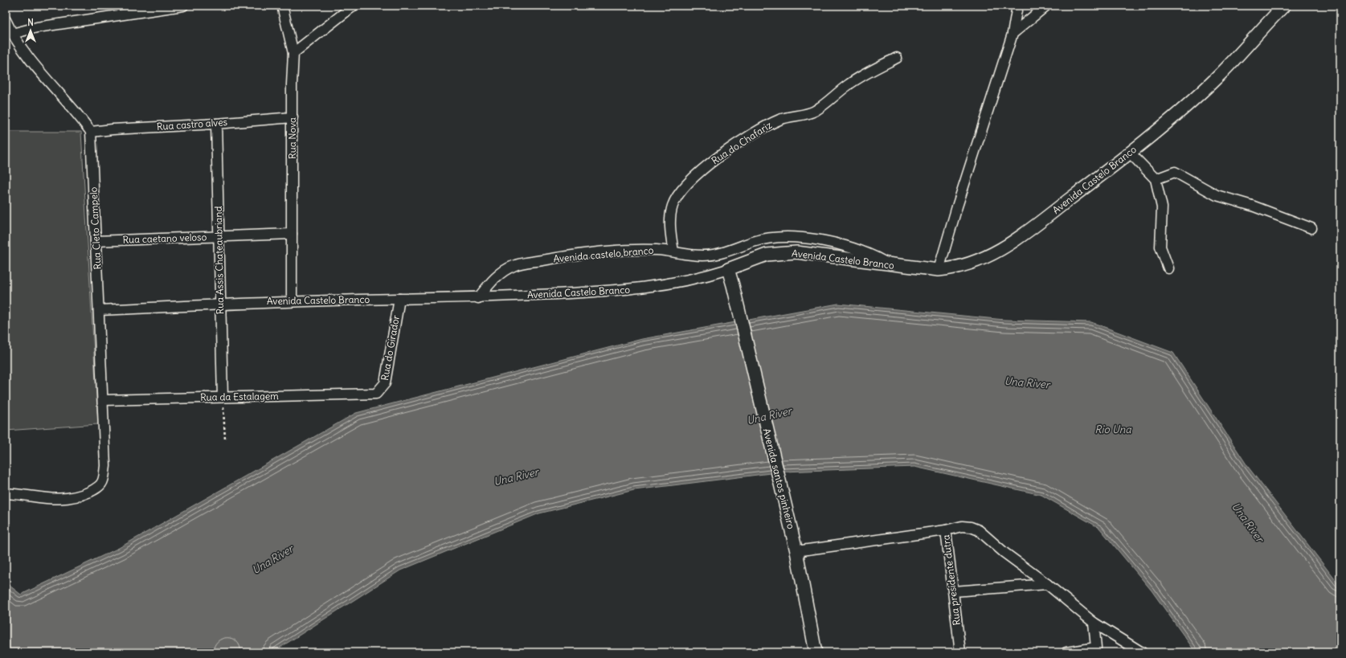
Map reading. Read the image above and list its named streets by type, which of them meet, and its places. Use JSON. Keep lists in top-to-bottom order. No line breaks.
{"streets":{"street":["Rua castro alves","Rua Nova","Rua do Chafariz","Avenida Castelo Branco","Rua Cleto Campelo","Rua caetano veloso","Avenida castelo branco","Rua Assis Chateaubriand","Rua do Girador","Rua da Estalagem","Avenida santos pinheiro","Rua presidente dutra"]},"crossings":[["Rua castro alves","Rua Nova"],["Rua castro alves","Rua Cleto Campelo"],["Rua castro alves","Rua Assis Chateaubriand"],["Rua Nova","Avenida Castelo Branco"],["Rua Nova","Rua caetano veloso"],["Rua do Chafariz","Avenida castelo branco"],["Avenida Castelo Branco","Rua Cleto Campelo"],["Avenida Castelo Branco","Avenida castelo branco"],["Avenida Castelo Branco","Rua Assis Chateaubriand"],["Avenida Castelo Branco","Rua do Girador"],["Avenida Castelo Branco","Avenida santos pinheiro"],["Rua Cleto Campelo","Rua caetano veloso"],["Rua Cleto Campelo","Rua da Estalagem"],["Rua caetano veloso","Rua Assis Chateaubriand"],["Rua Assis Chateaubriand","Rua da Estalagem"],["Rua do Girador","Rua da Estalagem"],["Avenida santos pinheiro","Rua presidente dutra"]],"water":["Una River","Rio Una"],"north":"top"}
